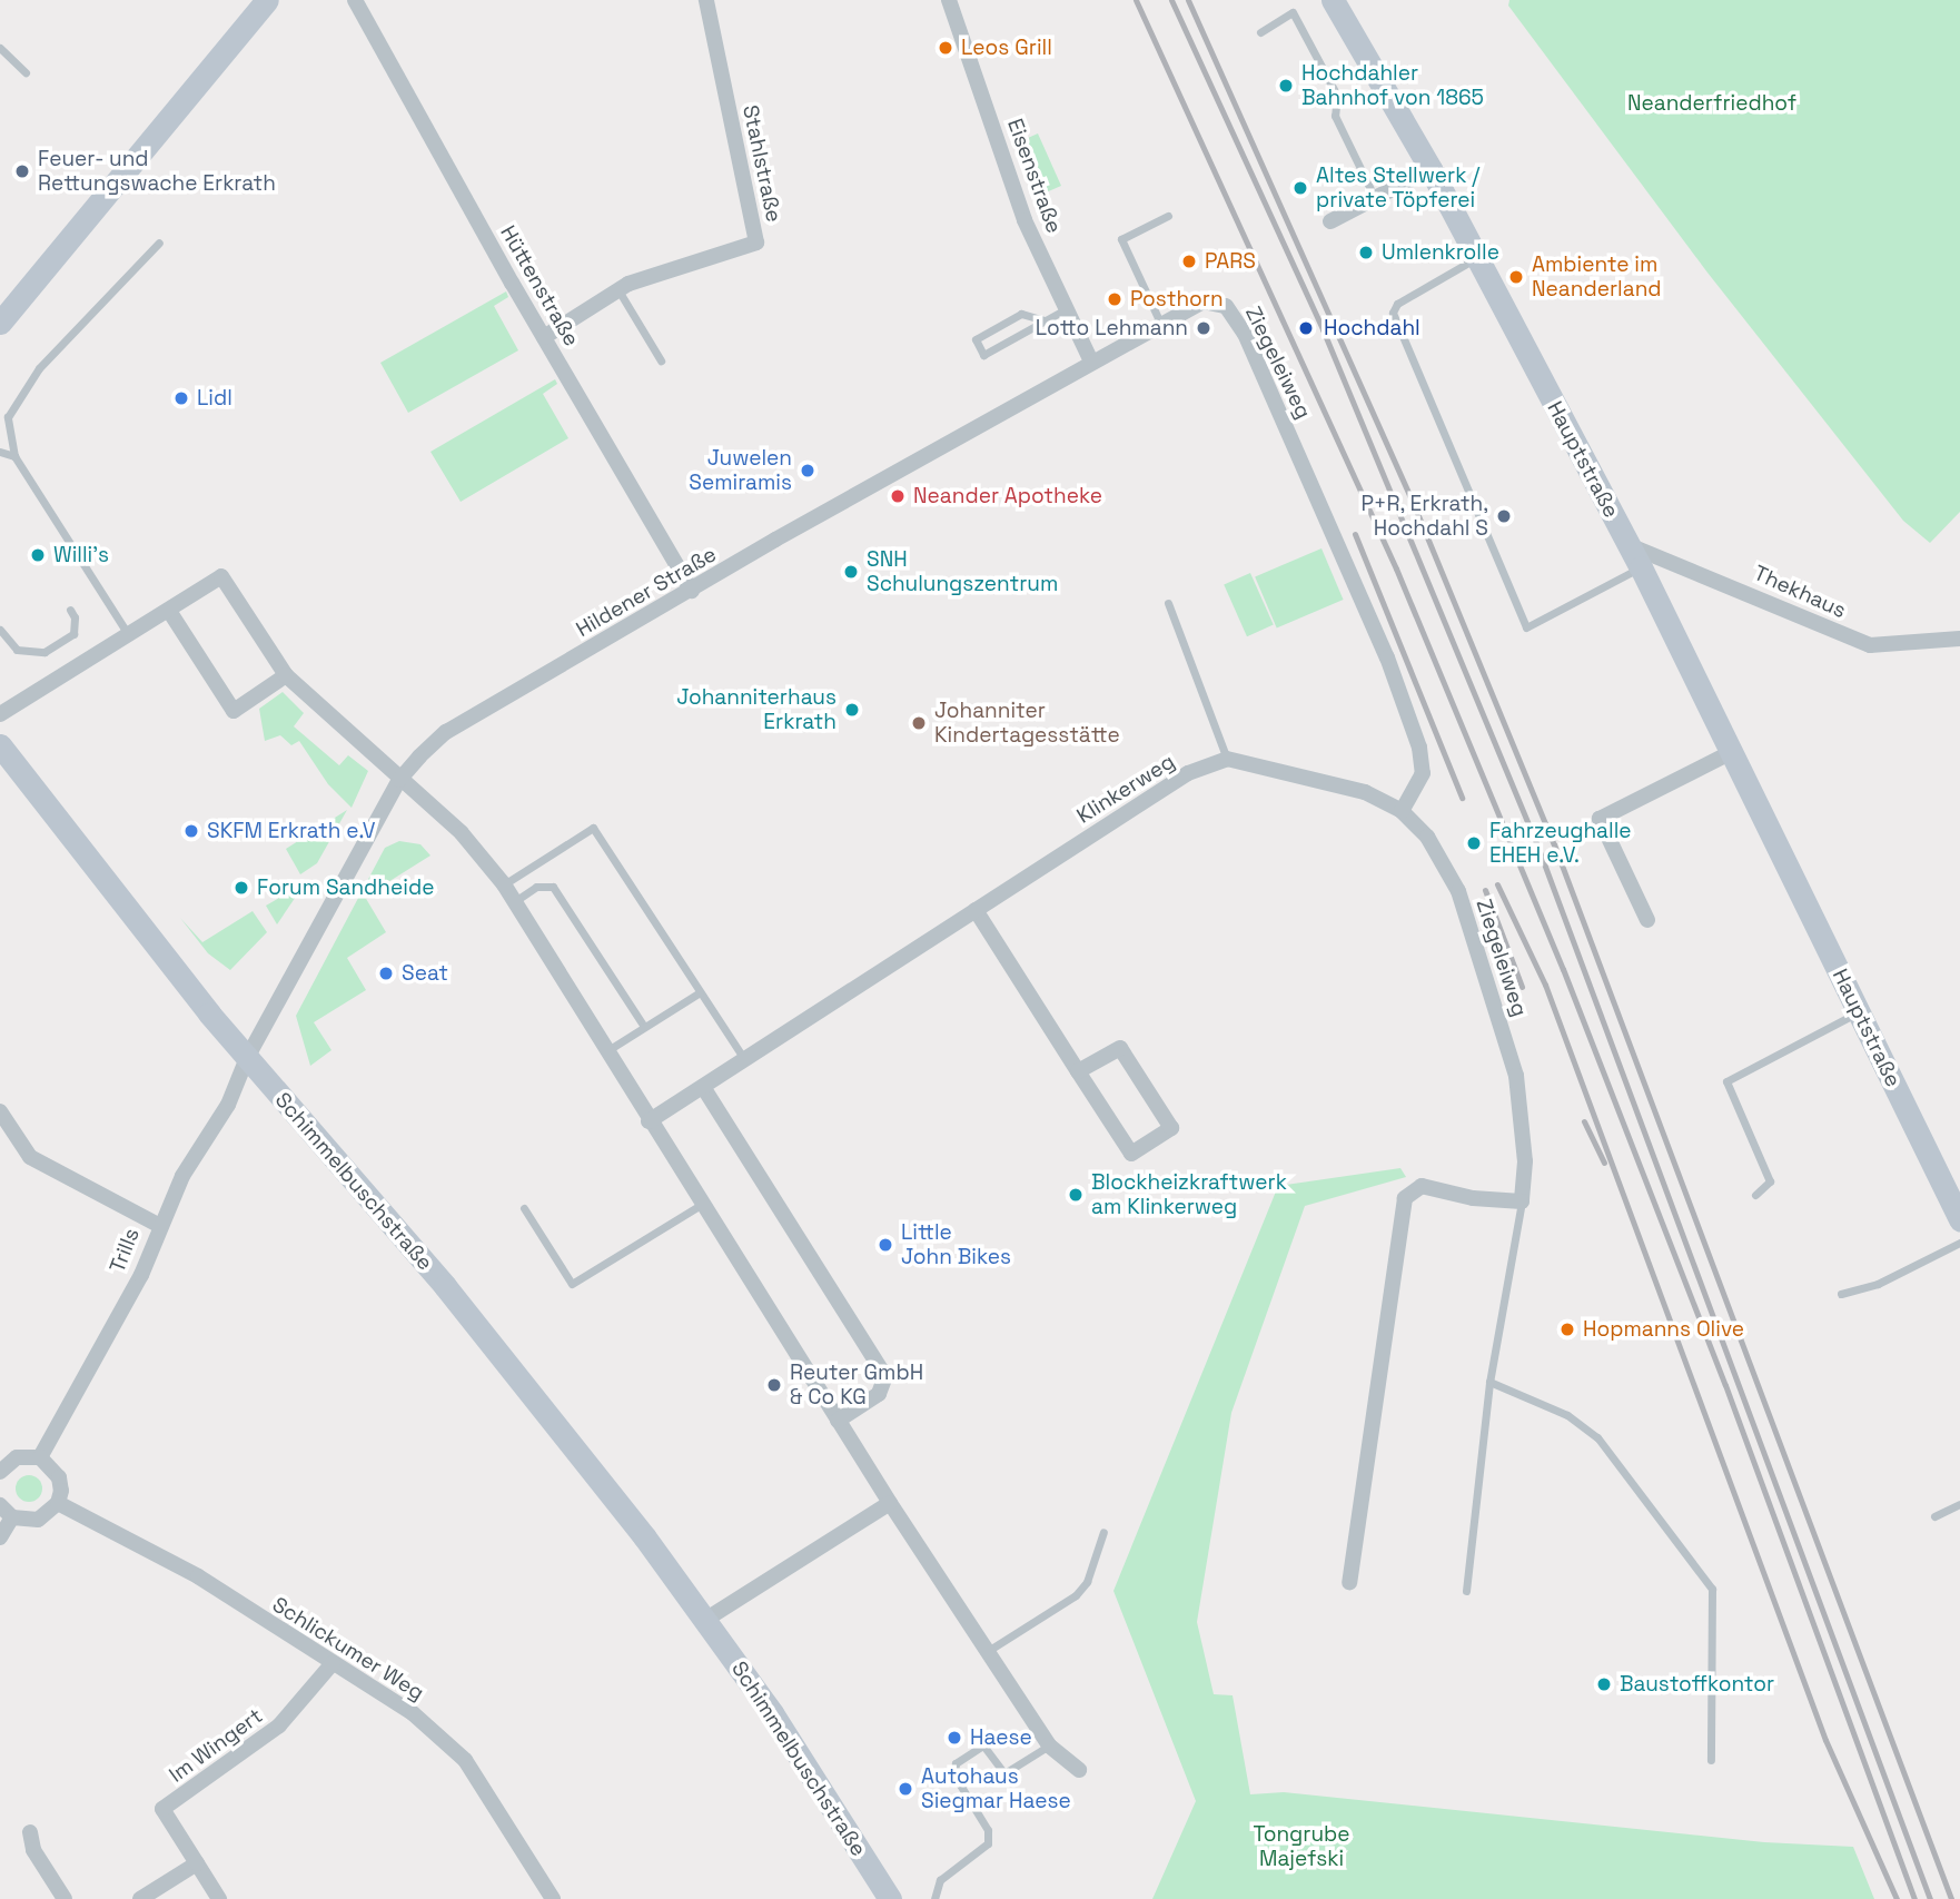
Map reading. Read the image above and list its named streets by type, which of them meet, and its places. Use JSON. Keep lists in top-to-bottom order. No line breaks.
{"streets":{"main road":["Hauptstraße","Schimmelbuschstraße"],"street":["Stahlstraße","Eisenstraße","Hüttenstraße","Ziegeleiweg","Hildener Straße","Thekhaus","Klinkerweg","Trills","Schlickumer Weg","Im Wingert"]},"crossings":[["Stahlstraße","Hüttenstraße"],["Eisenstraße","Hildener Straße"],["Hüttenstraße","Hildener Straße"],["Ziegeleiweg","Hildener Straße"],["Hauptstraße","Thekhaus"],["Hildener Straße","Schimmelbuschstraße"],["Hildener Straße","Trills"],["Schimmelbuschstraße","Trills"],["Schlickumer Weg","Im Wingert"]],"parks":["Neanderfriedhof","Tongrube Majefski"],"places":["Leos Grill","Hochdahler Bahnhof von 1865","Feuer- und Rettungswache Erkrath","Altes Stellwerk / private Töpferei","Umlenkrolle","PARS","Ambiente im Neanderland","Posthorn","Lotto Lehmann","Hochdahl","Lidl","Juwelen Semiramis","Neander Apotheke","P+R, Erkrath, Hochdahl S","Willi's","SNH Schulungszentrum","Johanniterhaus Erkrath","Johanniter Kindertagesstätte","SKFM Erkrath e.V","Fahrzeughalle EHEH e.V.","Forum Sandheide","Seat","Blockheizkraftwerk am Klinkerweg","Little John Bikes","Hopmanns Olive","Reuter GmbH & Co KG","Baustoffkontor","Haese","Autohaus Siegmar Haese"]}
